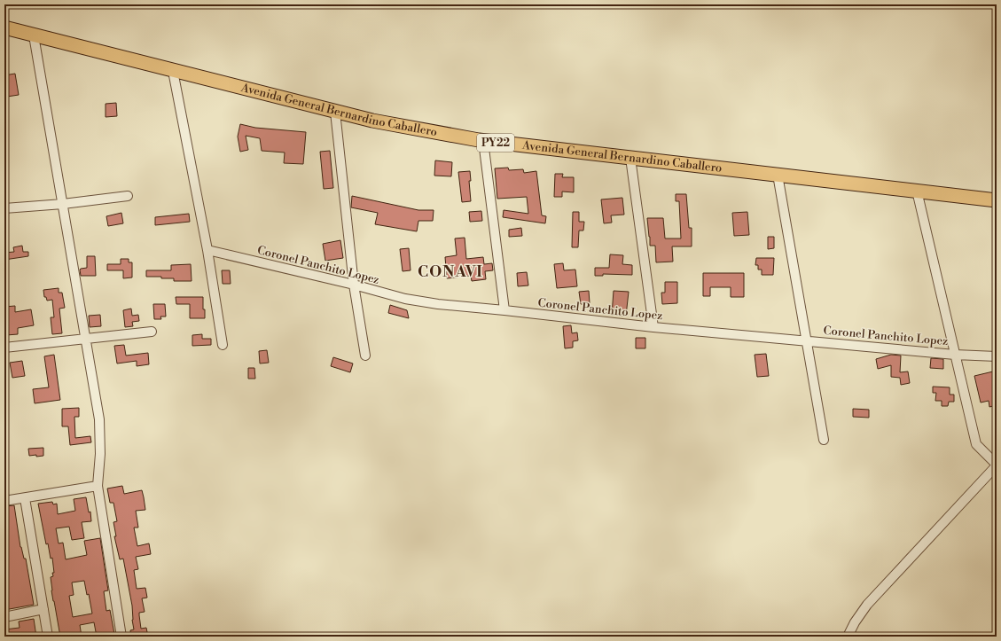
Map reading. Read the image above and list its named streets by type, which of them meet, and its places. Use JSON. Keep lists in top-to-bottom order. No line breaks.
{"streets":{"highway":["Avenida General Bernardino Caballero","PY22"],"street":["Coronel Panchito Lopez"]},"districts":["CONAVI"]}
